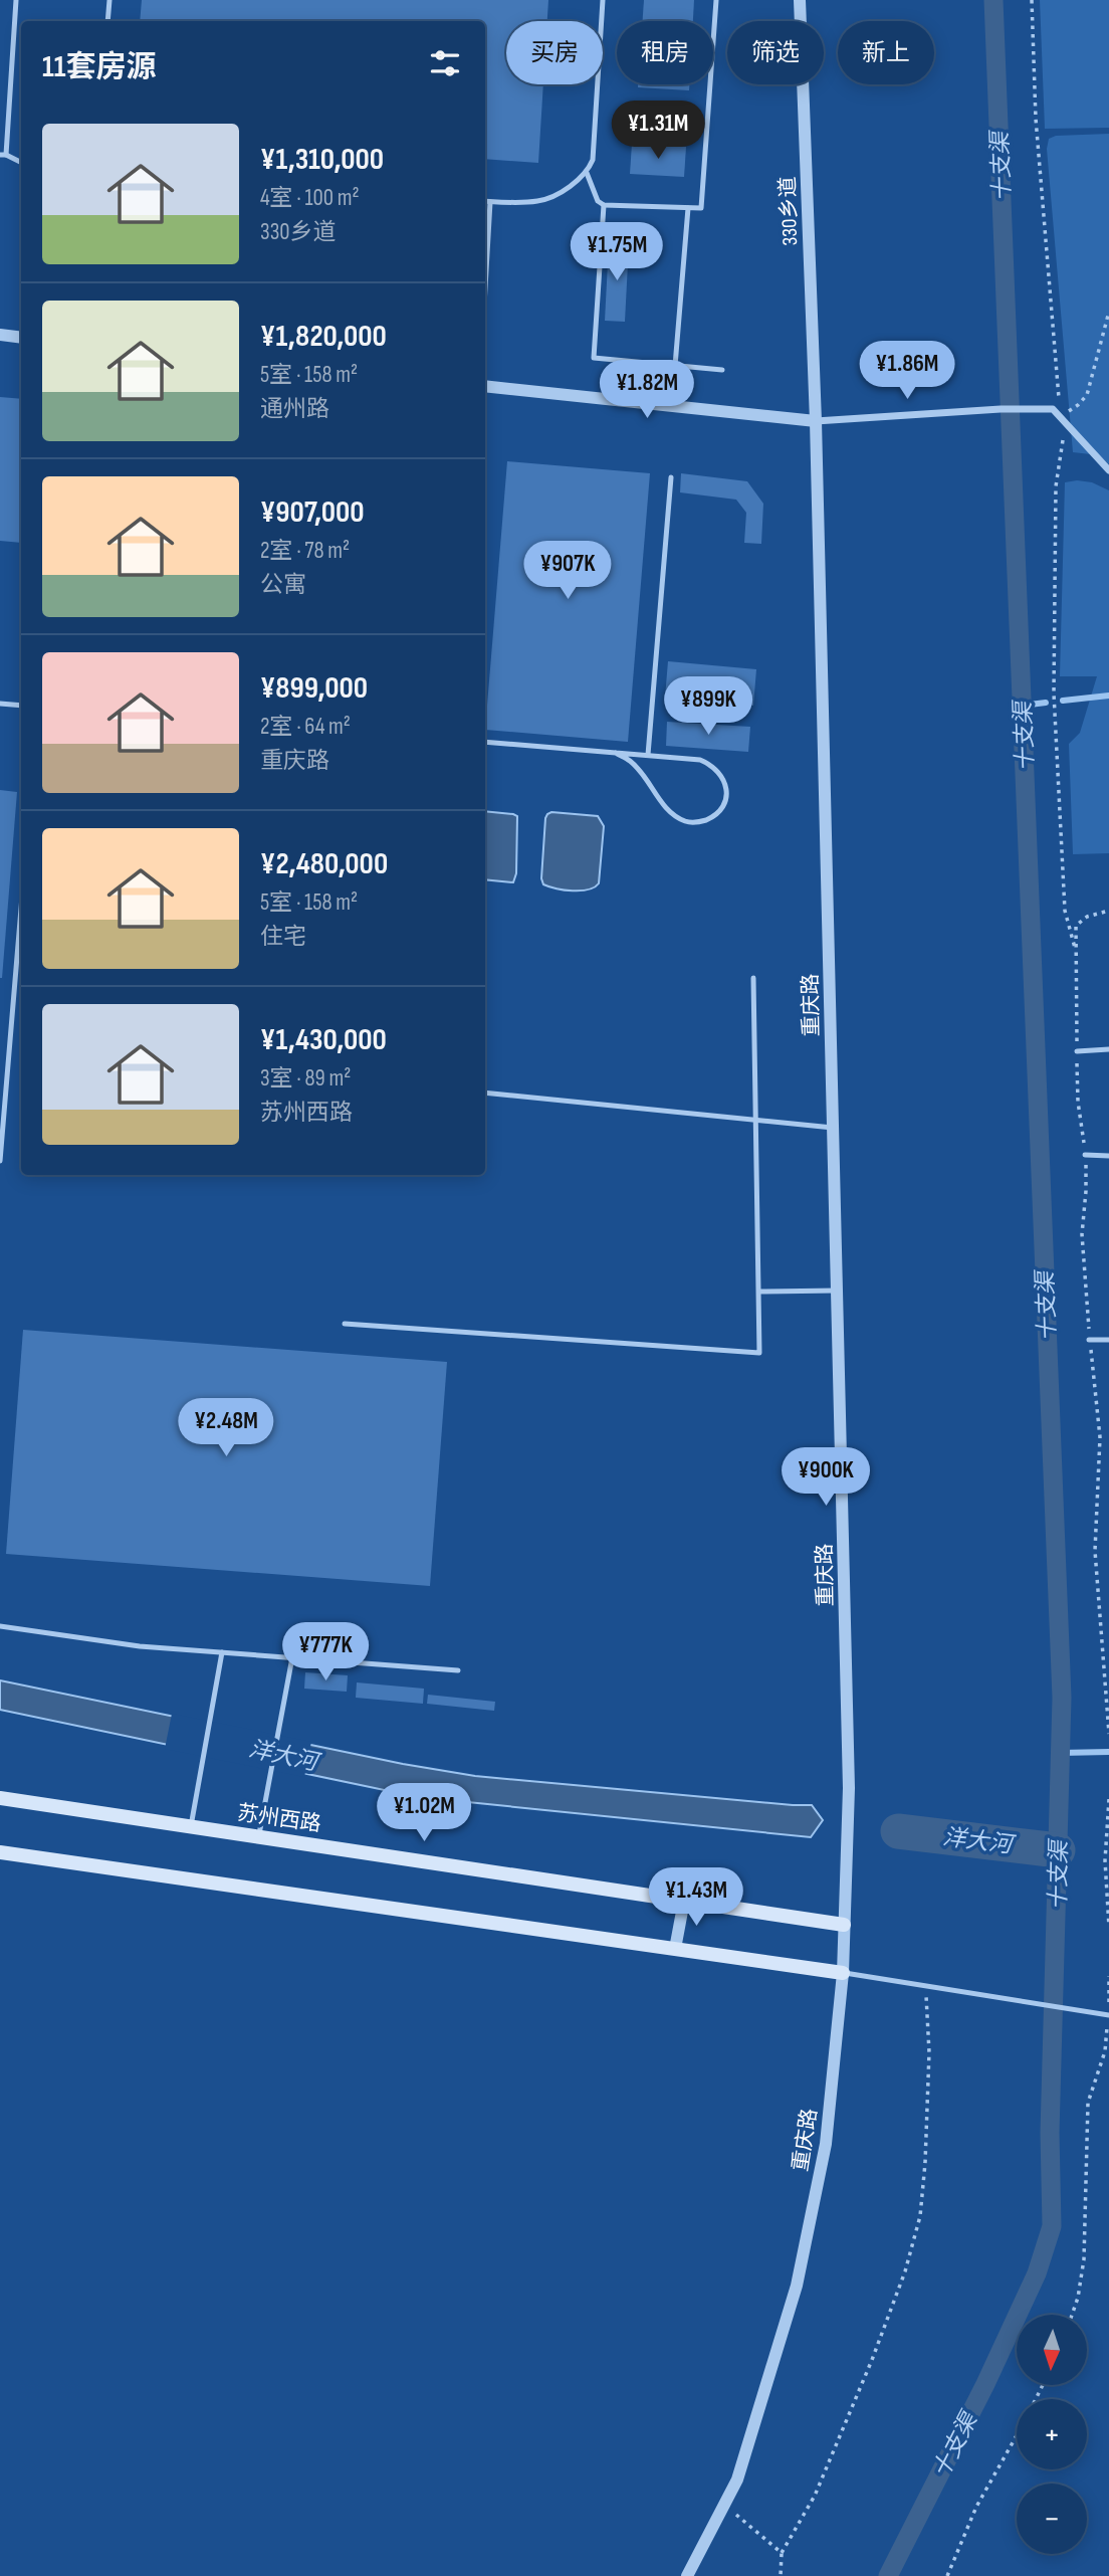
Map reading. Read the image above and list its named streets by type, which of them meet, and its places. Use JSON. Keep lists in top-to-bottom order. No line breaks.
{"streets":{"main road":["苏州西路"],"street":["330乡道","重庆路"]},"crossings":[["330乡道","重庆路"],["重庆路","苏州西路"]],"water":["十支渠","洋大河"],"north":"bottom","page":{"chip":["买房","租房","筛选","新上"],"heading":"11套房源","price":["¥1.31M","¥1.75M","¥1.86M","¥1.82M","¥907K","¥899K","¥2.48M","¥900K","¥777K","¥1.02M","¥1.43M"],"list":[{"name":"¥1,310,000","note":"4室 · 100 m² · 330乡道"},{"name":"¥1,820,000","note":"5室 · 158 m² · 通州路"},{"name":"¥907,000","note":"2室 · 78 m² · 公寓"},{"name":"¥899,000","note":"2室 · 64 m² · 重庆路"},{"name":"¥2,480,000","note":"5室 · 158 m² · 住宅"},{"name":"¥1,430,000","note":"3室 · 89 m² · 苏州西路"}],"map_buttons":["+","−"]}}
